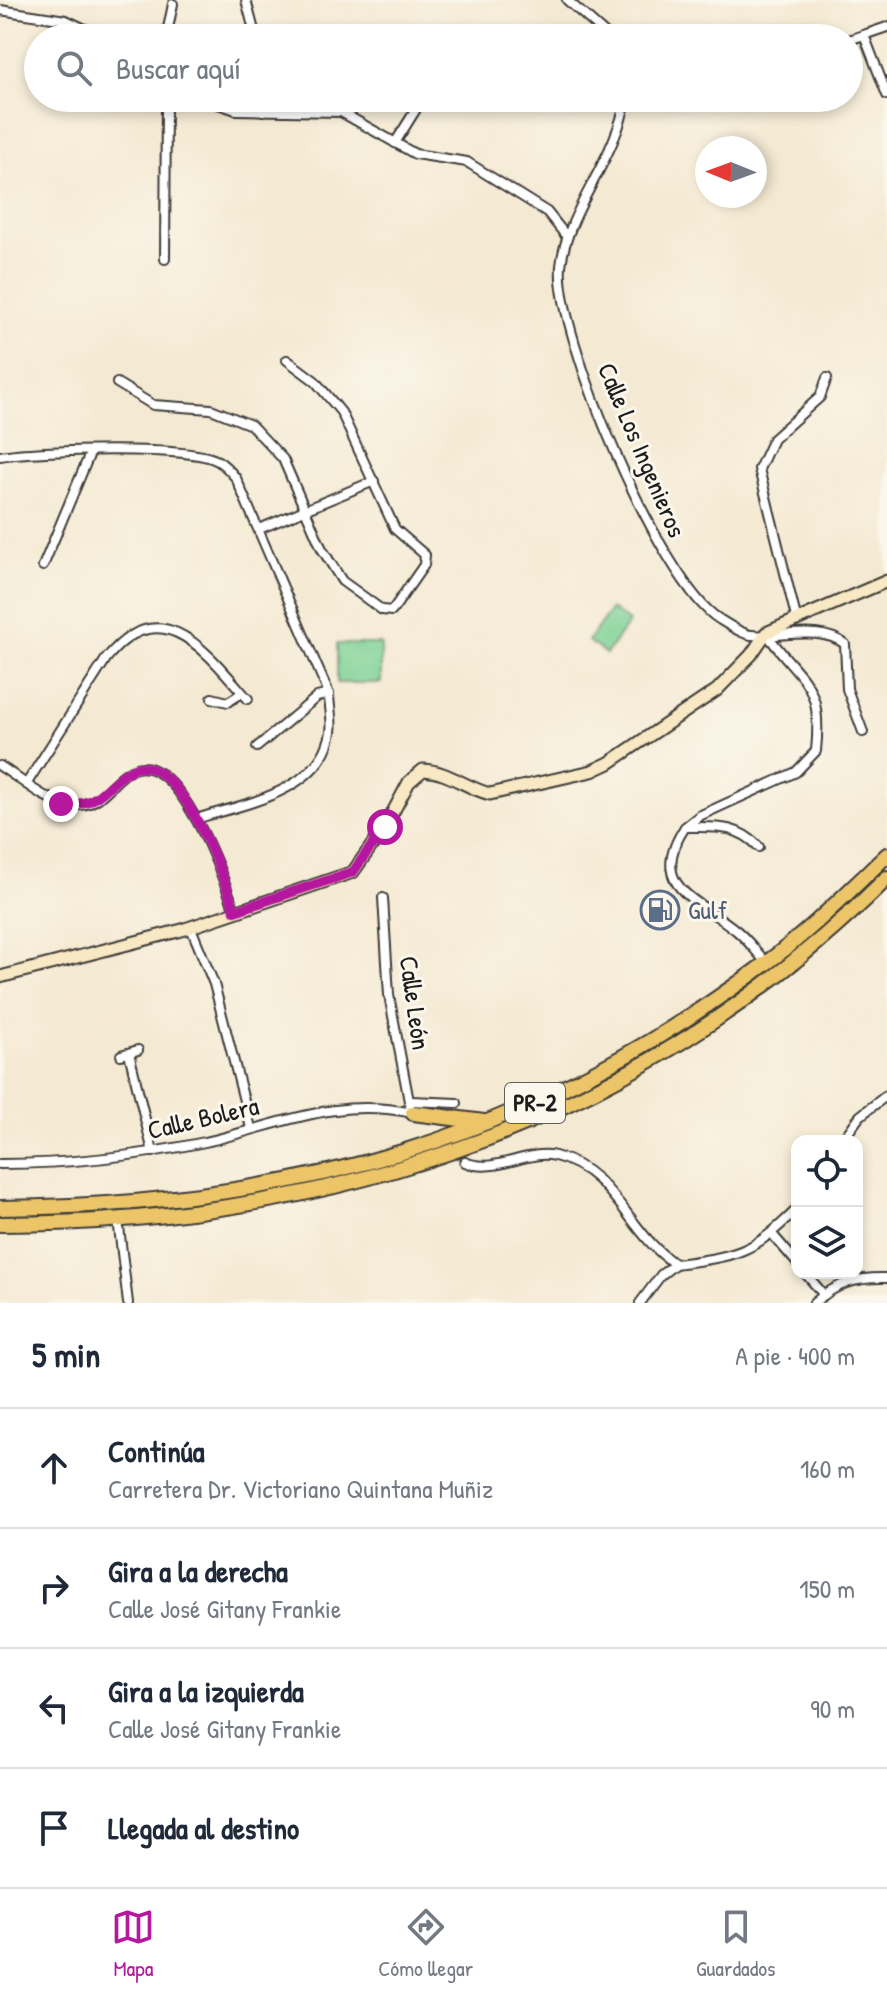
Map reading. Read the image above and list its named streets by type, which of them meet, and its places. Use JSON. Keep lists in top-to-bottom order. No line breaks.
{"streets":{"highway":["PR-2"],"street":["Calle Los Ingenieros","Calle León","Calle Bolera"]},"crossings":[["Calle León","Calle Bolera"]],"places":{"fuel station":["Gulf"]},"north":"left","page":{"search":"Buscar aquí","heading":["5 min","A pie · 400 m"],"list":[["Continúa","Carretera Dr. Victoriano Quintana Muñiz","160 m"],["Gira a la derecha","Calle José Gitany Frankie","150 m"],["Gira a la izquierda","Calle José Gitany Frankie","90 m"],"Llegada al destino"],"nav":["Mapa","Cómo llegar","Guardados"]}}
